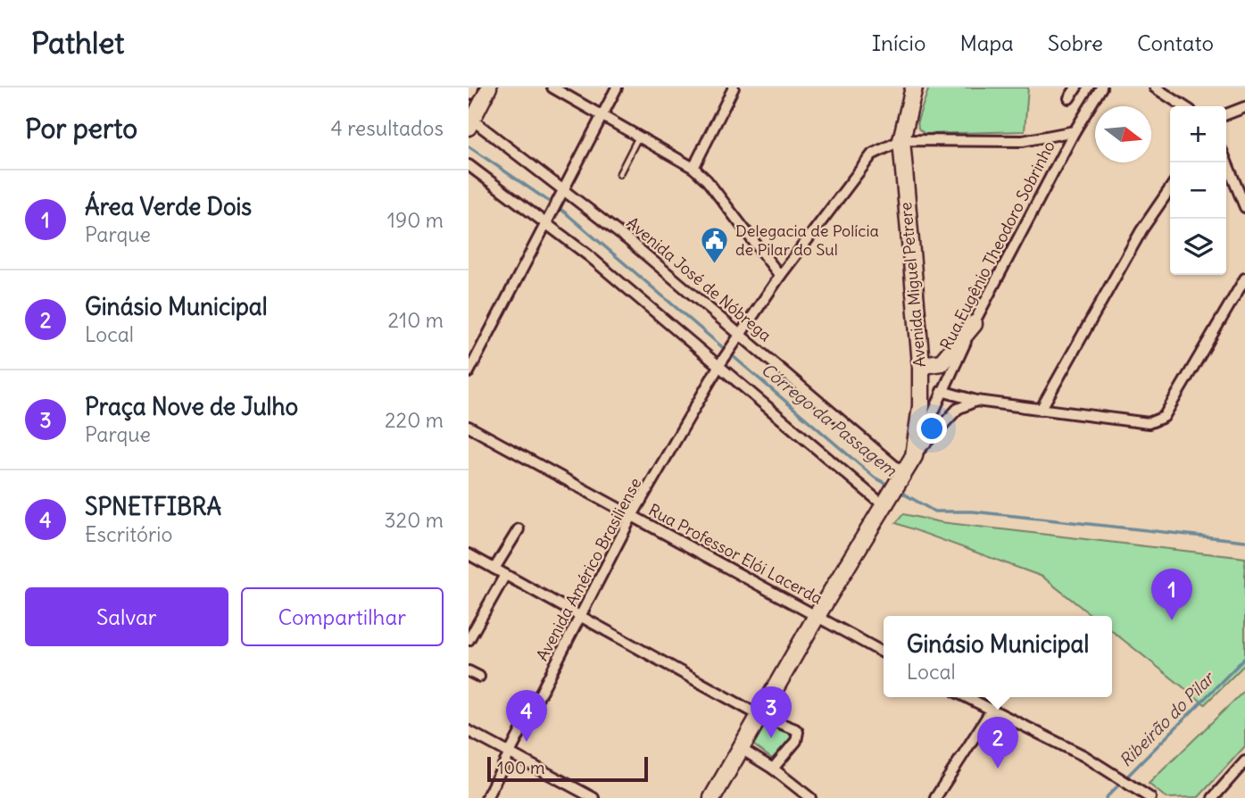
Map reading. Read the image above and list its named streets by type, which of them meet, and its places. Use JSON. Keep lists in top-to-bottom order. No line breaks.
{"streets":{"main road":["Avenida Miguel Petrere"],"street":["Rua Eugênio Theodoro Sobrinho","Avenida José de Nóbrega","Rua Professor Elói Lacerda","Avenida Américo Brasiliense"]},"crossings":[["Rua Eugênio Theodoro Sobrinho","Avenida Miguel Petrere"],["Avenida José de Nóbrega","Avenida Miguel Petrere"],["Avenida José de Nóbrega","Avenida Américo Brasiliense"],["Avenida Miguel Petrere","Rua Professor Elói Lacerda"],["Rua Professor Elói Lacerda","Avenida Américo Brasiliense"]],"water":["Córrego da Passagem","Ribeirão do Pilar"],"places":{"public building":["Delegacia de Polícia de Pilar do Sul"]},"scale_bar":"100 m","north":"right","page":{"header":"Pathlet","nav":["Início","Mapa","Sobre","Contato"],"heading":["Por perto","4 resultados"],"map_buttons":["+","−"],"list":[{"mark":"1","name":"Área Verde Dois","note":"Parque","value":"190 m"},{"mark":"2","name":"Ginásio Municipal","note":"Local","value":"210 m"},{"mark":"3","name":"Praça Nove de Julho","note":"Parque","value":"220 m"},{"mark":"4","name":"SPNETFIBRA","note":"Escritório","value":"320 m"}],"buttons":["Salvar","Compartilhar"],"pins":["1","3","4","2"],"popup":["Ginásio Municipal","Local"],"scale":"100 m"}}
